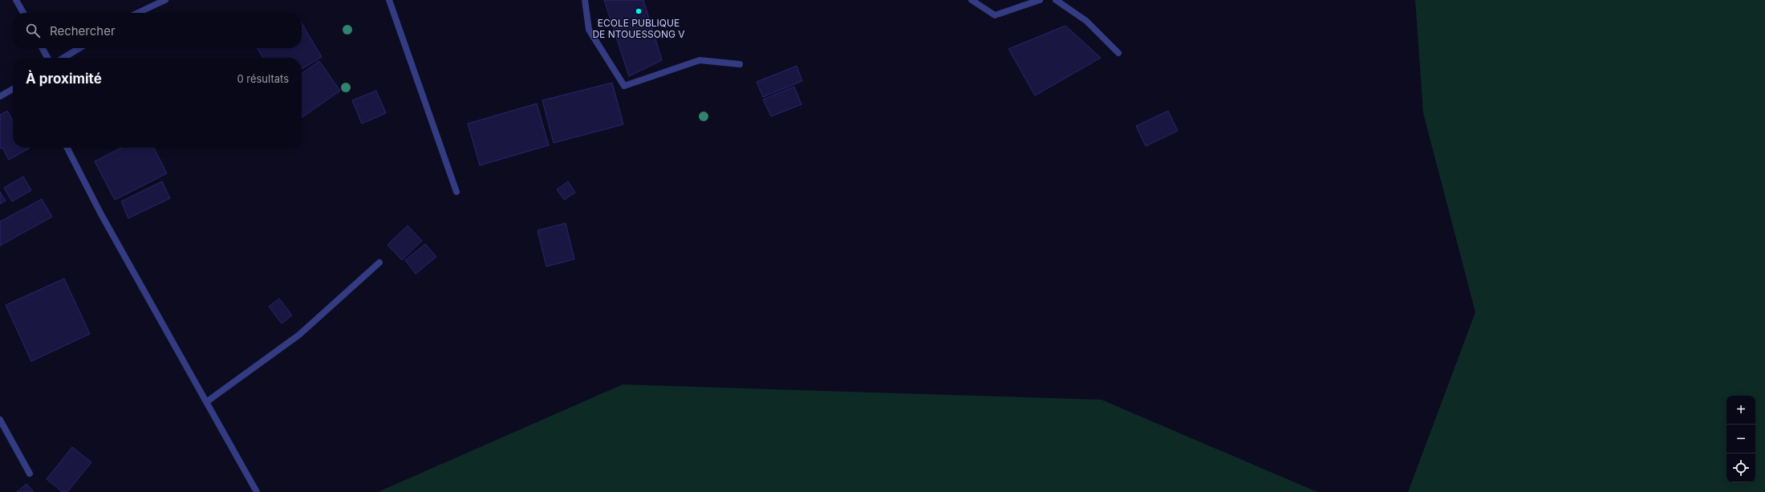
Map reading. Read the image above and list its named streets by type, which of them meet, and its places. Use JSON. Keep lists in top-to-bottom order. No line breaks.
{"places":["ECOLE PUBLIQUE DE NTOUESSONG V"],"page":{"search":"Rechercher","heading":["À proximité","0 résultats"],"map_buttons":["+","−"]}}
